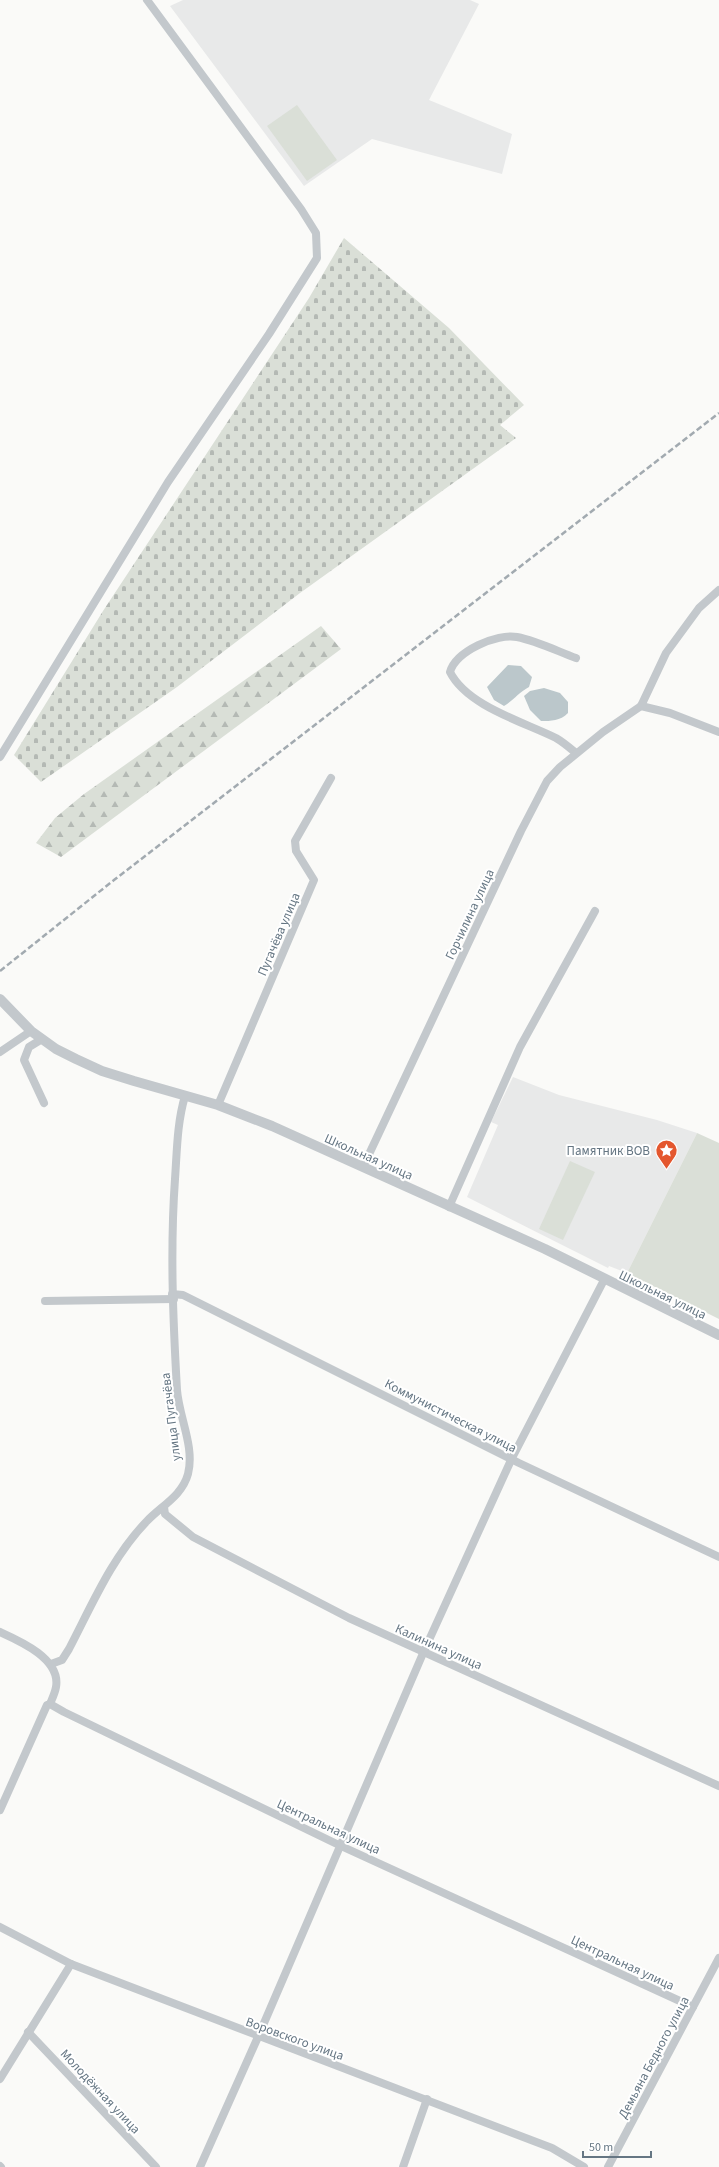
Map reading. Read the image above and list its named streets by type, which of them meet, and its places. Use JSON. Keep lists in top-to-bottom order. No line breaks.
{"streets":{"street":["Горчилина улица","Пугачёва улица","Школьная улица","Коммунистическая улица","улица Пугачёва","Калинина улица","Центральная улица","Воровского улица","Демьяна Бедного улица","Молодёжная улица"]},"crossings":[["Горчилина улица","Школьная улица"],["Пугачёва улица","Школьная улица"],["Школьная улица","улица Пугачёва"],["Коммунистическая улица","улица Пугачёва"],["улица Пугачёва","Калинина улица"],["Центральная улица","Демьяна Бедного улица"]],"places":{"place":["Памятник ВОВ"]},"scale_bar":"50 m"}
